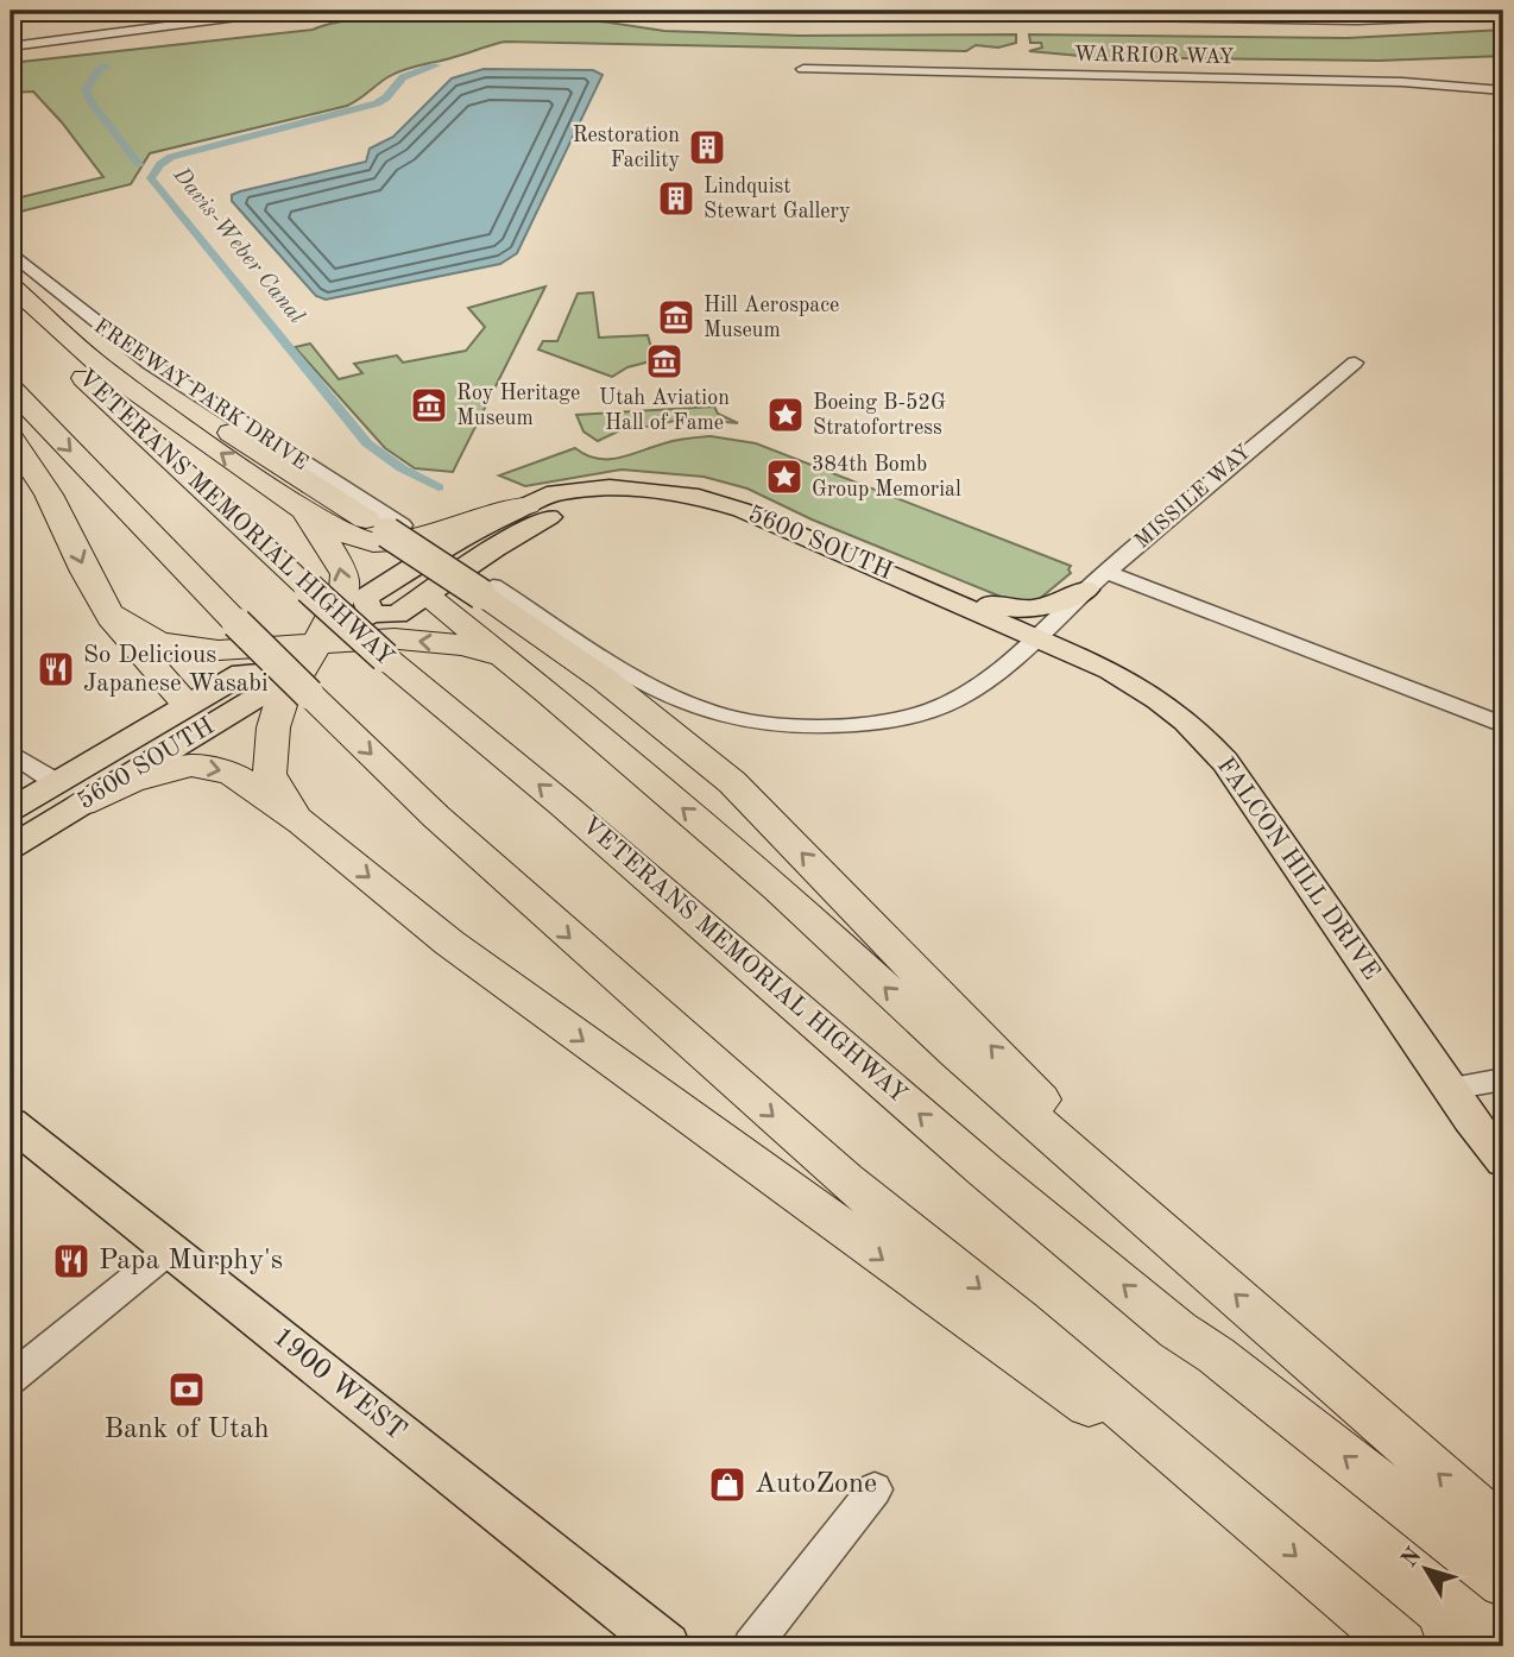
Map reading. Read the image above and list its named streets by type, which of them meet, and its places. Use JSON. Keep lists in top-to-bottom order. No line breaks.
{"streets":{"highway":["VETERANS MEMORIAL HIGHWAY"],"main road":["5600 SOUTH","FALCON HILL DRIVE","1900 WEST"],"street":["WARRIOR WAY","FREEWAY PARK DRIVE","MISSILE WAY"]},"crossings":[["MISSILE WAY","5600 SOUTH"],["MISSILE WAY","FALCON HILL DRIVE"],["5600 SOUTH","FALCON HILL DRIVE"]],"water":["Davis-Weber Canal"],"places":{"building":["Restoration Facility","Lindquist Stewart Gallery"],"museum":["Hill Aerospace Museum","Utah Aviation Hall of Fame","Roy Heritage Museum"],"place":["Boeing B-52G Stratofortress","384th Bomb Group Memorial"],"restaurant":["So Delicious Japanese Wasabi","Papa Murphy's"],"bank":["Bank of Utah"],"shop":["AutoZone"]},"north":"top left"}
